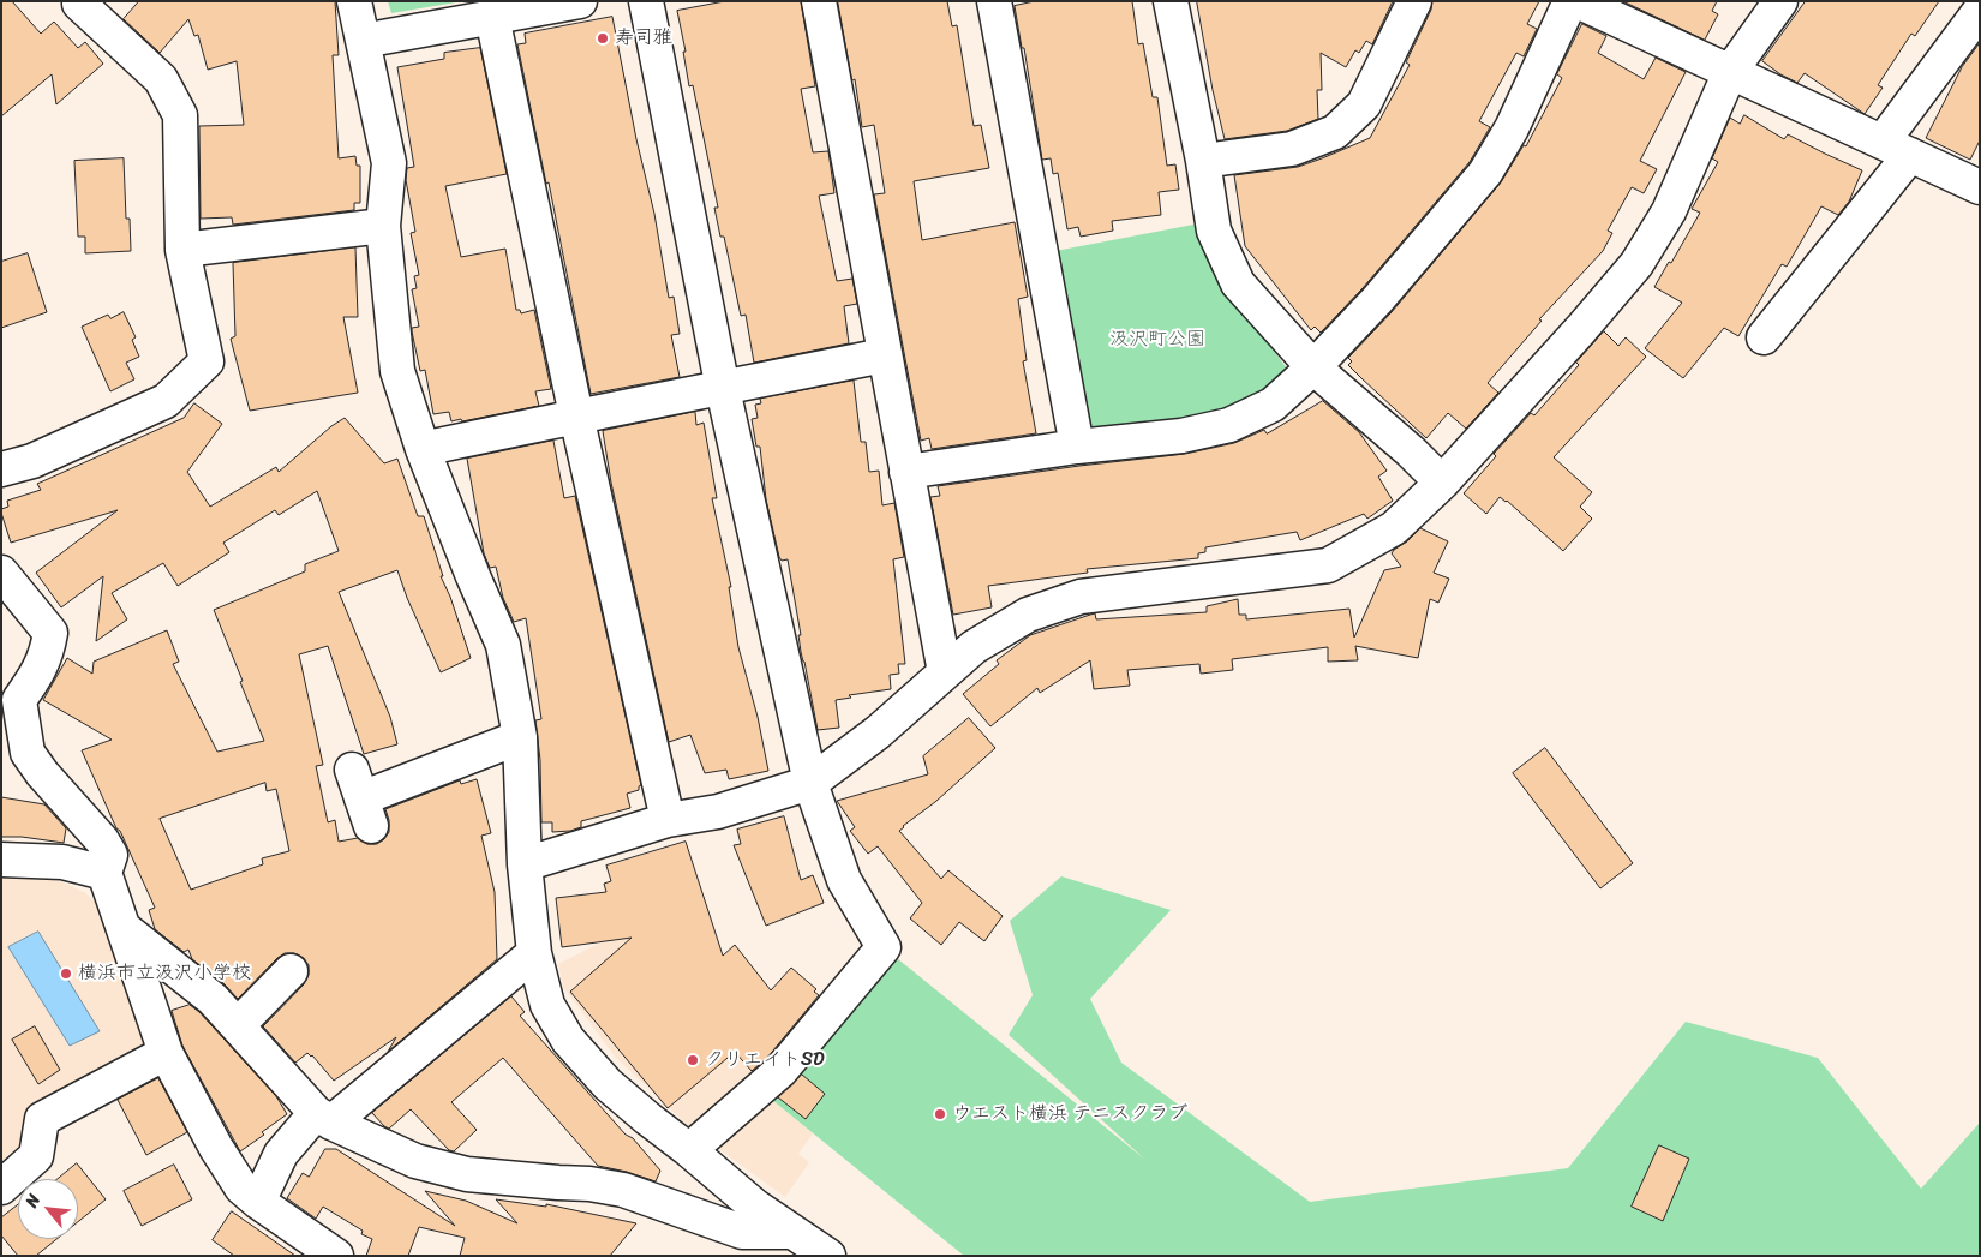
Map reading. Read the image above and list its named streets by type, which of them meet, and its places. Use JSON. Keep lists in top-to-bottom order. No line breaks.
{"parks":["汲沢町公園"],"places":["寿司雅","横浜市立汲沢小学校","クリエイトSD","ウエスト横浜 テニスクラブ"],"north":"top left"}
